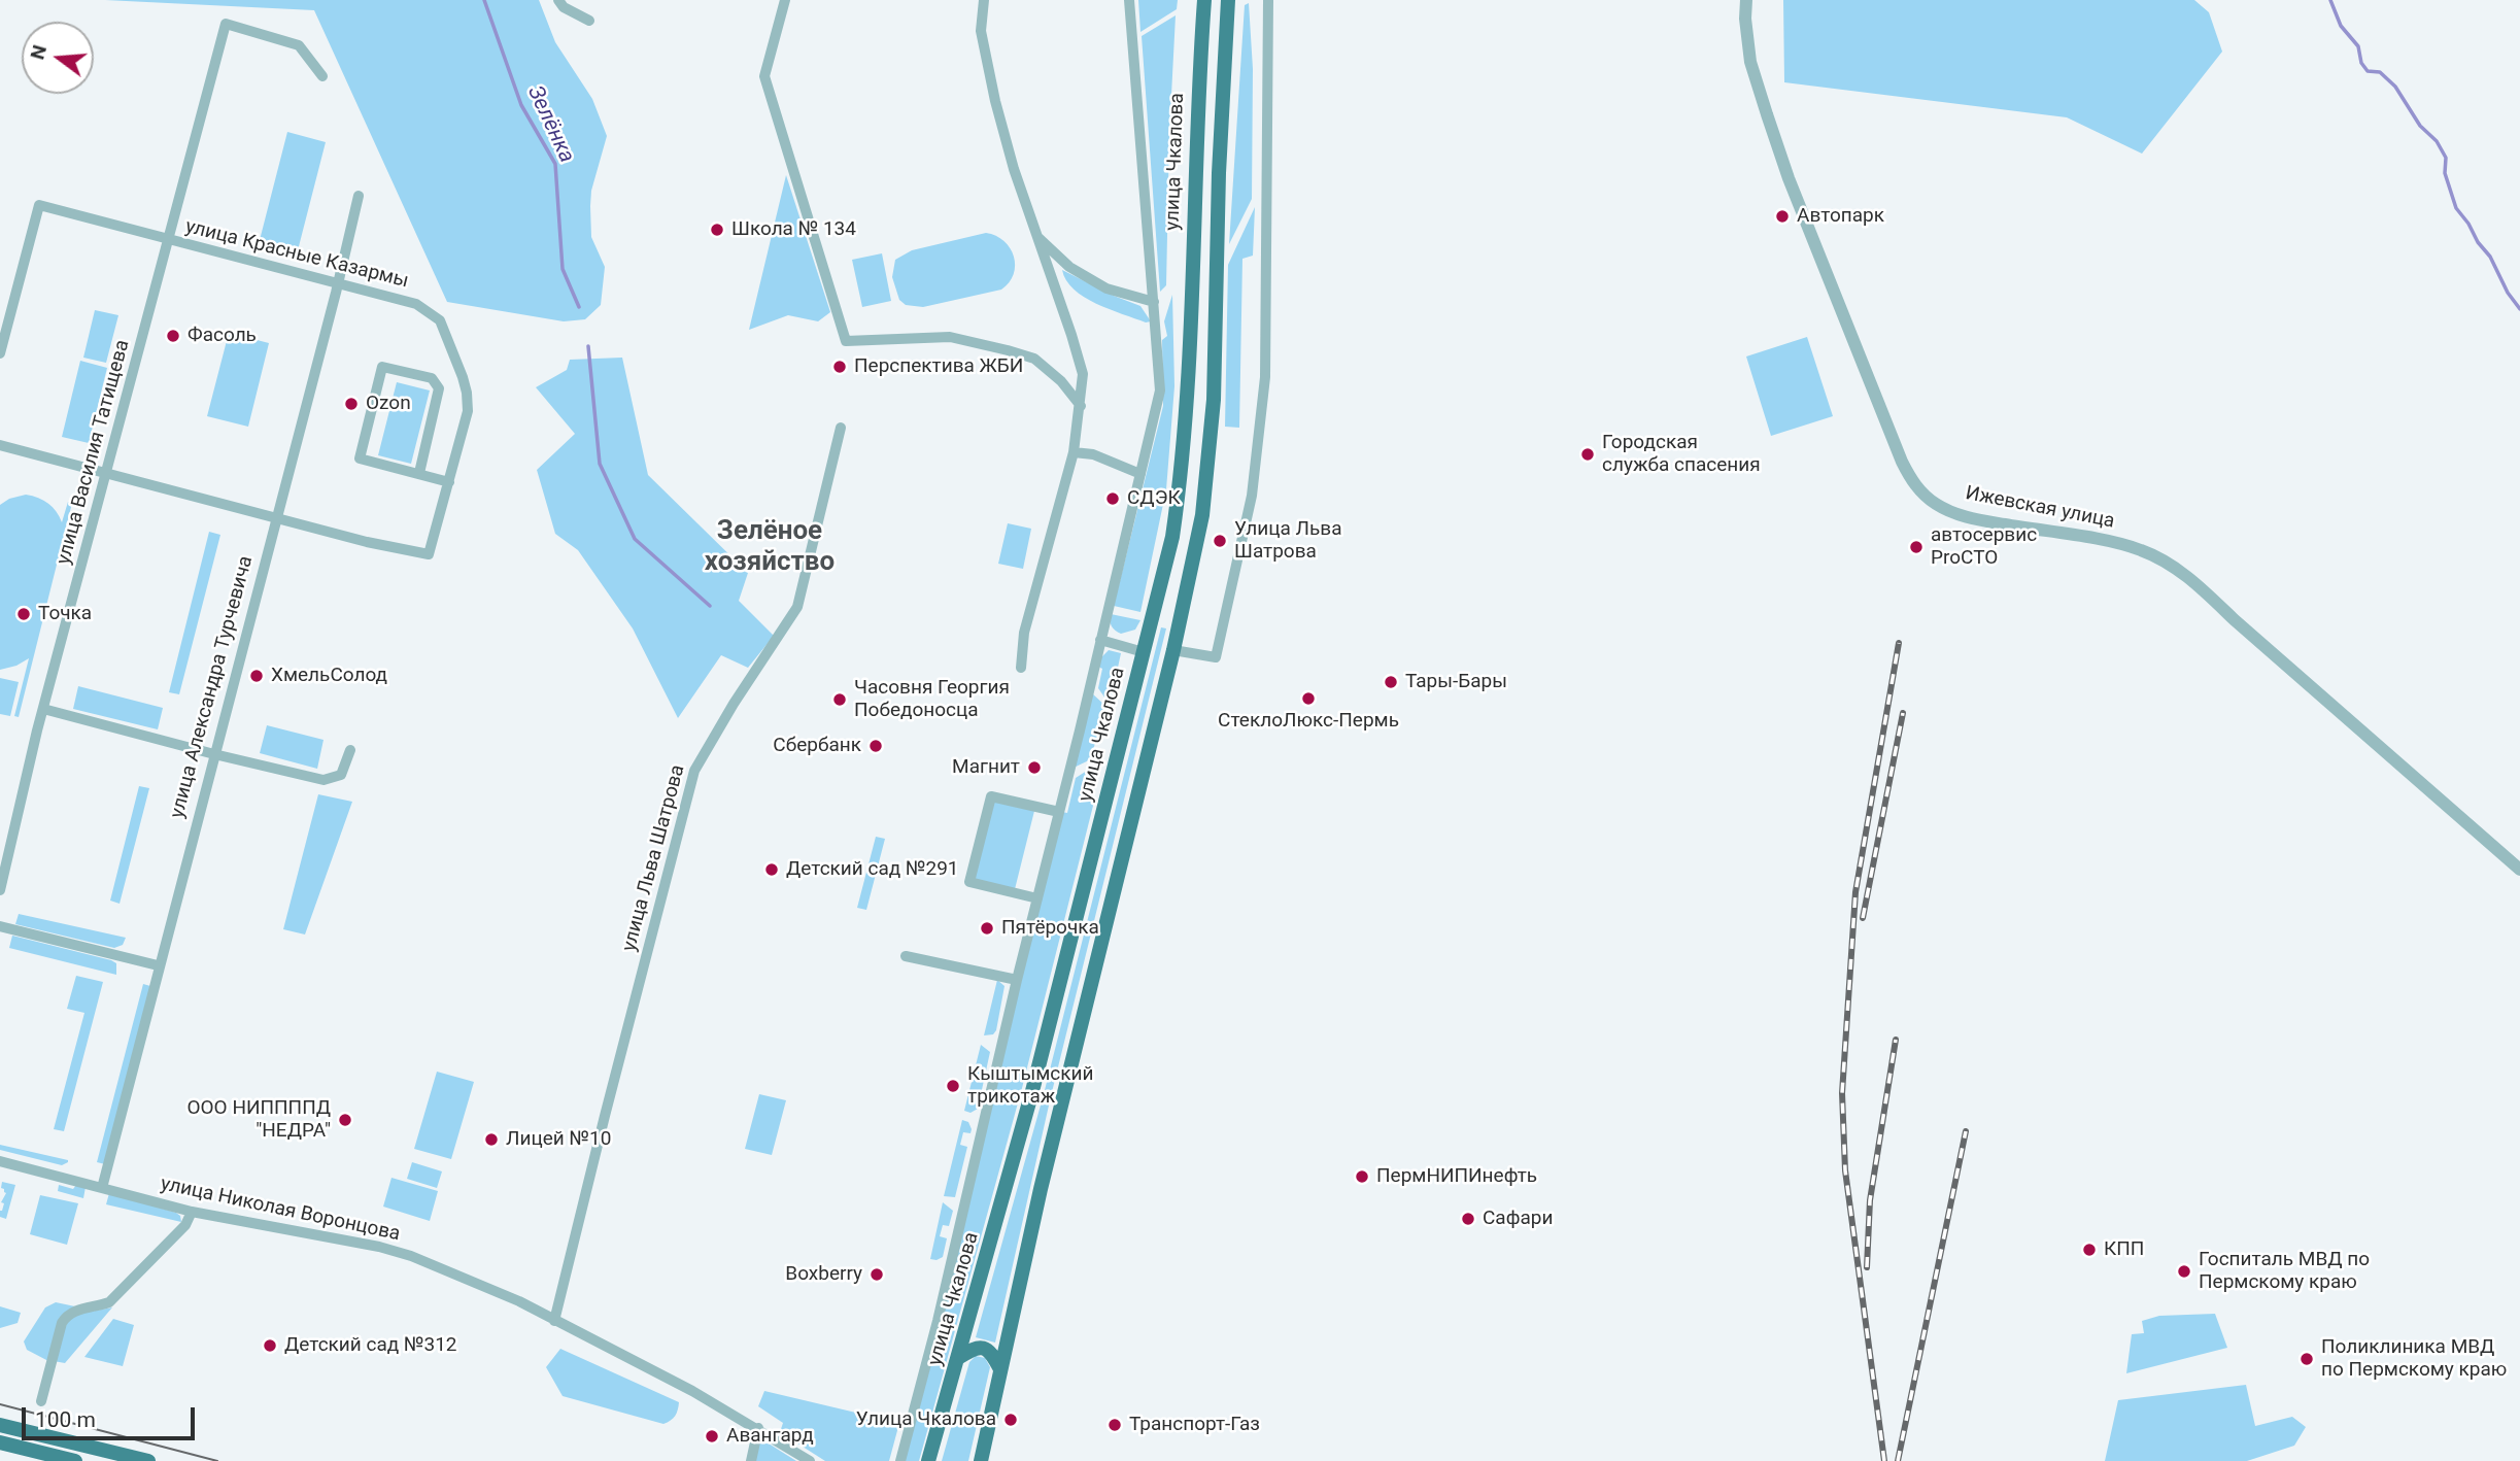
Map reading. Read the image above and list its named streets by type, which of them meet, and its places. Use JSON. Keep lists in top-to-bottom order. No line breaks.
{"streets":{"main road":["улица Чкалова"],"street":["улица Красные Казармы","улица Василия Татищева","Ижевская улица","улица Александра Турчевича","улица Льва Шатрова","улица Николая Воронцова"]},"crossings":[["улица Красные Казармы","улица Василия Татищева"],["улица Красные Казармы","улица Александра Турчевича"],["улица Александра Турчевича","улица Николая Воронцова"],["улица Льва Шатрова","улица Николая Воронцова"]],"districts":["Зелёное хозяйство"],"water":["Зелёнка"],"places":["Автопарк","Школа № 134","Фасоль","Перспектива ЖБИ","Ozon","Городская служба спасения","СДЭК","Улица Льва Шатрова","автосервис ProСТО","Точка","ХмельСолод","Тары-Бары","СтеклоЛюкс-Пермь","Часовня Георгия Победоносца","Сбербанк","Магнит","Детский сад №291","Пятёрочка","Кыштымский трикотаж","ООО НИППППД \"НЕДРА\"","Лицей №10","ПермНИПИнефть","Сафари","КПП","Госпиталь МВД по Пермскому краю","Boxberry","Детский сад №312","Поликлиника МВД по Пермскому краю","Улица Чкалова","Транспорт-Газ","Авангард"],"scale_bar":"100 m","north":"left"}
